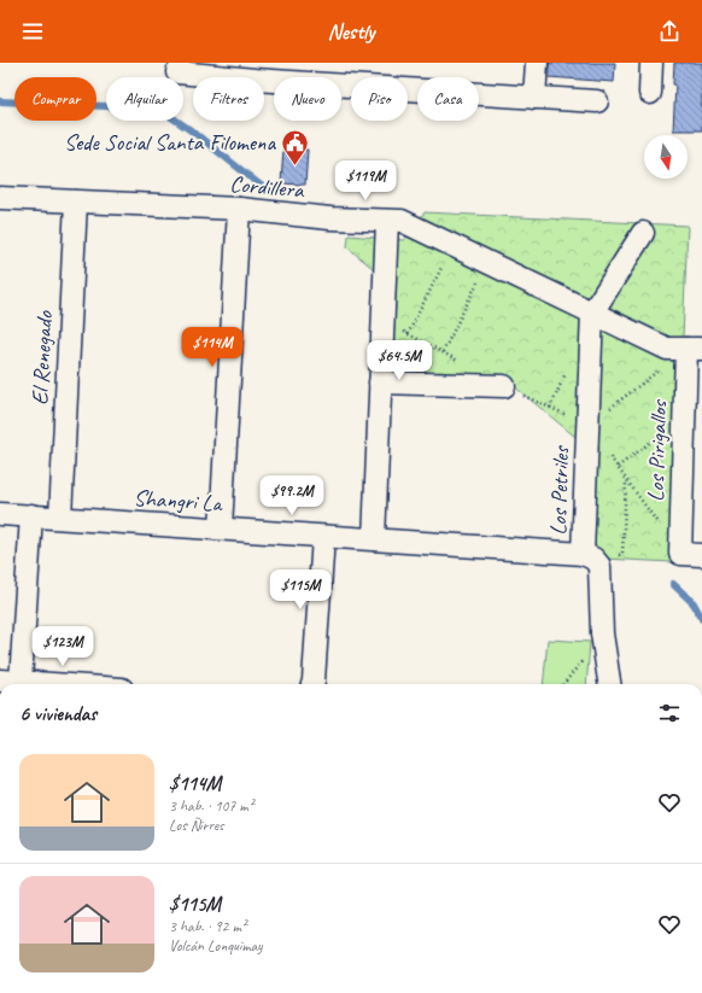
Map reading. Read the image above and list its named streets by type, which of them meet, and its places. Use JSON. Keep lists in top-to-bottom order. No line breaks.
{"streets":{"street":["Cordillera","El Renegado","Los Pirigallos","Los Petriles","Shangri La"]},"crossings":[["Cordillera","El Renegado"],["Cordillera","Los Pirigallos"],["Cordillera","Los Petriles"],["El Renegado","Shangri La"],["Los Petriles","Shangri La"]],"places":{"public building":["Sede Social Santa Filomena"]},"north":"bottom","page":{"header":"Nestly","chip":["Comprar","Alquilar","Filtros","Nuevo","Piso","Casa"],"price":["$119M","$114M","$64.5M","$99.2M","$115M","$123M"],"heading":"6 viviendas","list":[{"name":"$114M","note":"3 hab. · 107 m² · Los Ñirres"},{"name":"$115M","note":"3 hab. · 92 m² · Volcán Lonquimay"}]}}
